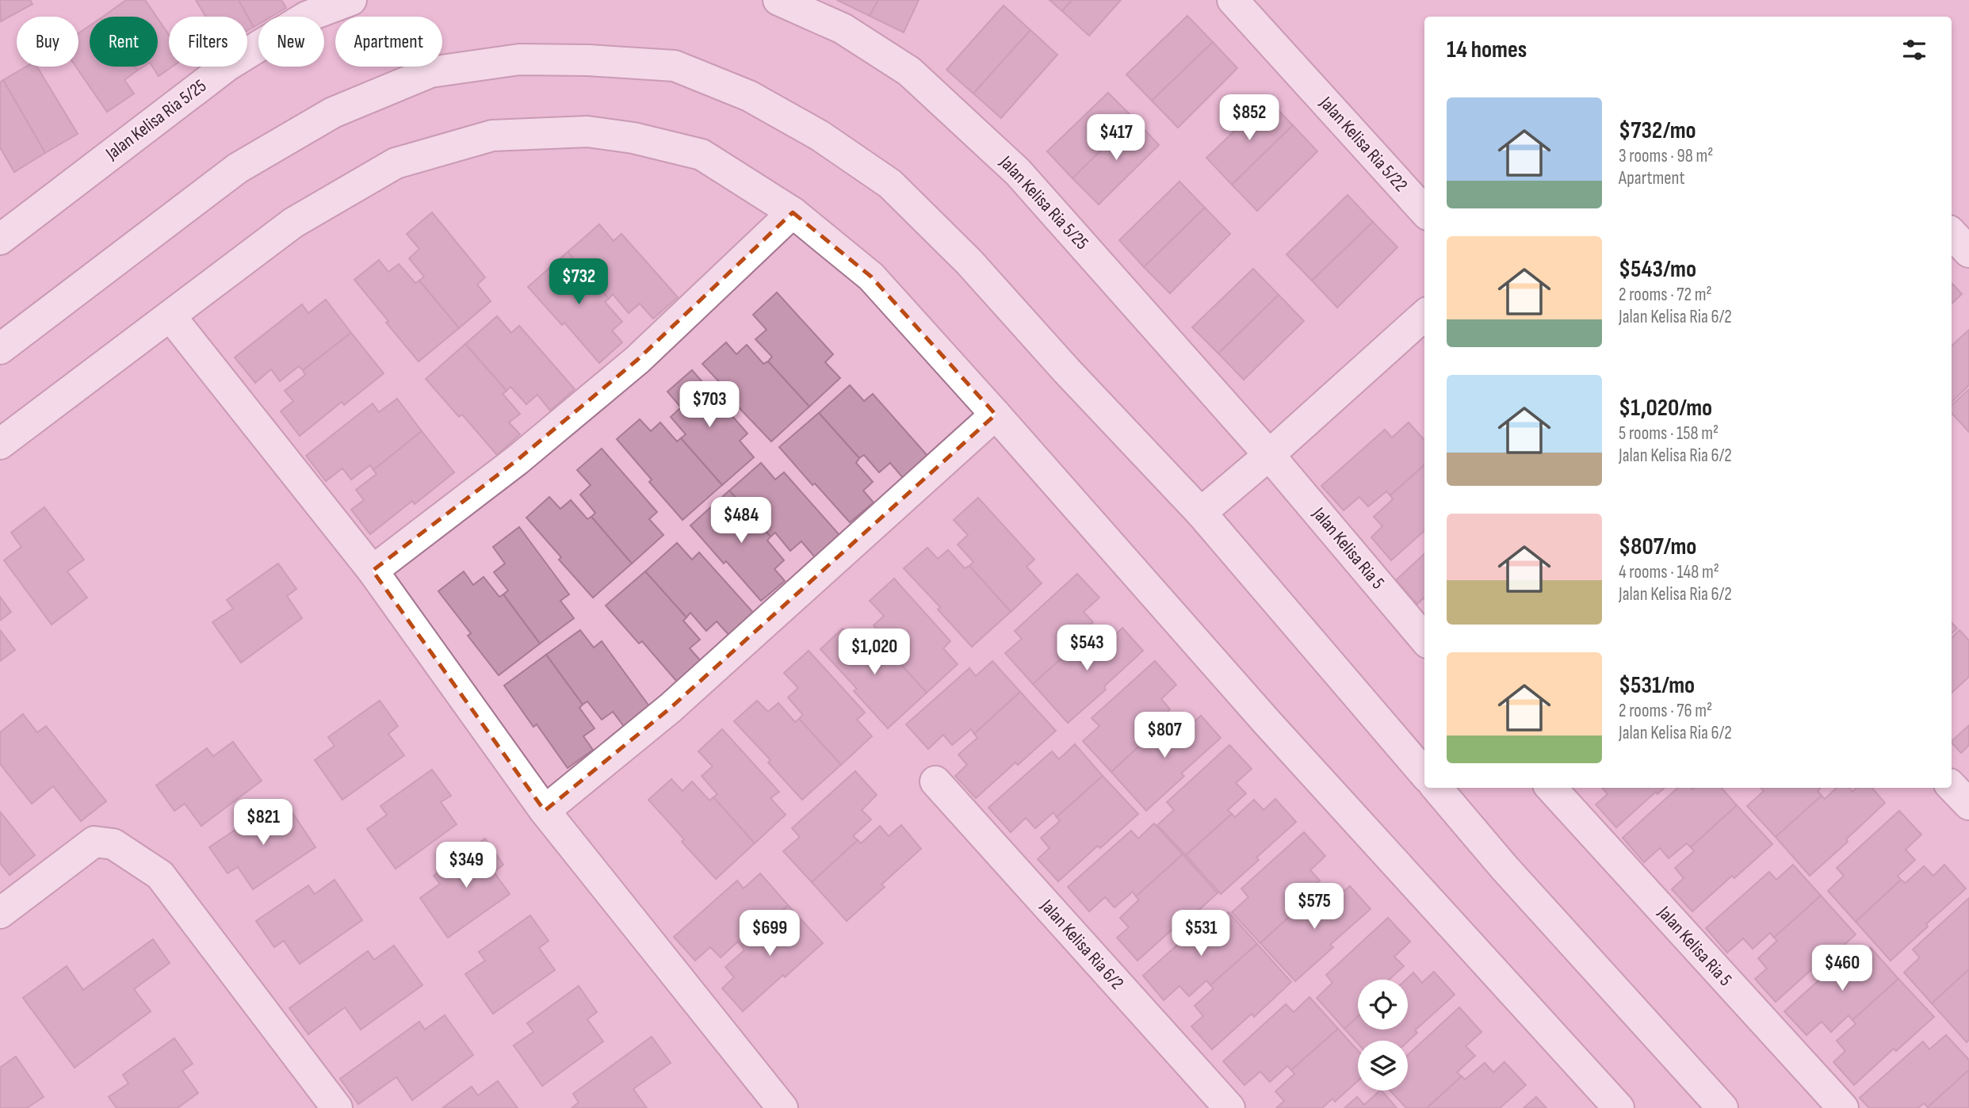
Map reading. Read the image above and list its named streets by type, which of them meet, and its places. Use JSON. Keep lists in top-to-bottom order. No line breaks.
{"streets":{"street":["Jalan Kelisa Ria 5/25","Jalan Kelisa Ria 5/22","Jalan Kelisa Ria 5","Jalan Kelisa Ria 6/2"]},"crossings":[["Jalan Kelisa Ria 5/25","Jalan Kelisa Ria 5"]],"page":{"chip":["Buy","Rent","Filters","New","Apartment"],"heading":"14 homes","list":[{"name":"$732/mo","note":"3 rooms · 98 m² · Apartment"},{"name":"$543/mo","note":"2 rooms · 72 m² · Jalan Kelisa Ria 6/2"},{"name":"$1,020/mo","note":"5 rooms · 158 m² · Jalan Kelisa Ria 6/2"},{"name":"$807/mo","note":"4 rooms · 148 m² · Jalan Kelisa Ria 6/2"},{"name":"$531/mo","note":"2 rooms · 76 m² · Jalan Kelisa Ria 6/2"}],"price":["$852","$417","$732","$703","$484","$543","$1,020","$807","$821","$349","$575","$699","$531","$460"]}}
